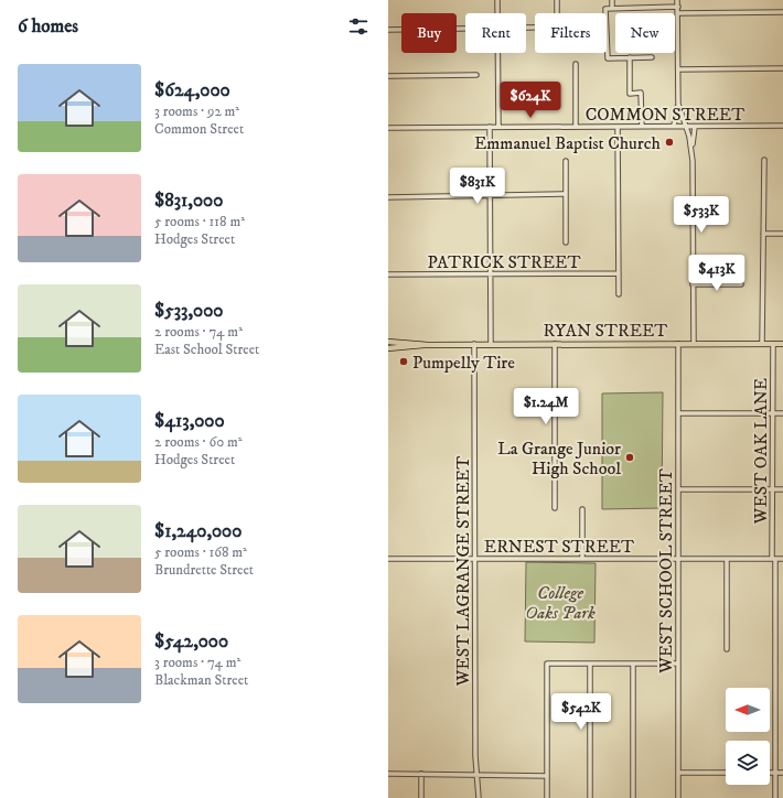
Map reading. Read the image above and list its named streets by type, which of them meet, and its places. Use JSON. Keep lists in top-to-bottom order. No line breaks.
{"streets":{"main road":["RYAN STREET"],"street":["COMMON STREET","PATRICK STREET","WEST OAK LANE","ERNEST STREET","WEST LAGRANGE STREET","WEST SCHOOL STREET"]},"crossings":[["RYAN STREET","WEST OAK LANE"],["RYAN STREET","WEST LAGRANGE STREET"],["RYAN STREET","WEST SCHOOL STREET"],["WEST OAK LANE","ERNEST STREET"],["ERNEST STREET","WEST LAGRANGE STREET"],["ERNEST STREET","WEST SCHOOL STREET"]],"parks":["College Oaks Park"],"places":["Emmanuel Baptist Church","Pumpelly Tire","La Grange Junior High School"],"north":"left","page":{"heading":"6 homes","chip":["Buy","Rent","Filters","New"],"list":[{"name":"$624,000","note":"3 rooms · 92 m² · Common Street"},{"name":"$831,000","note":"5 rooms · 118 m² · Hodges Street"},{"name":"$533,000","note":"2 rooms · 74 m² · East School Street"},{"name":"$413,000","note":"2 rooms · 60 m² · Hodges Street"},{"name":"$1,240,000","note":"5 rooms · 168 m² · Brundrette Street"},{"name":"$542,000","note":"3 rooms · 74 m² · Blackman Street"}],"price":["$624K","$831K","$533K","$413K","$1.24M","$542K"]}}
